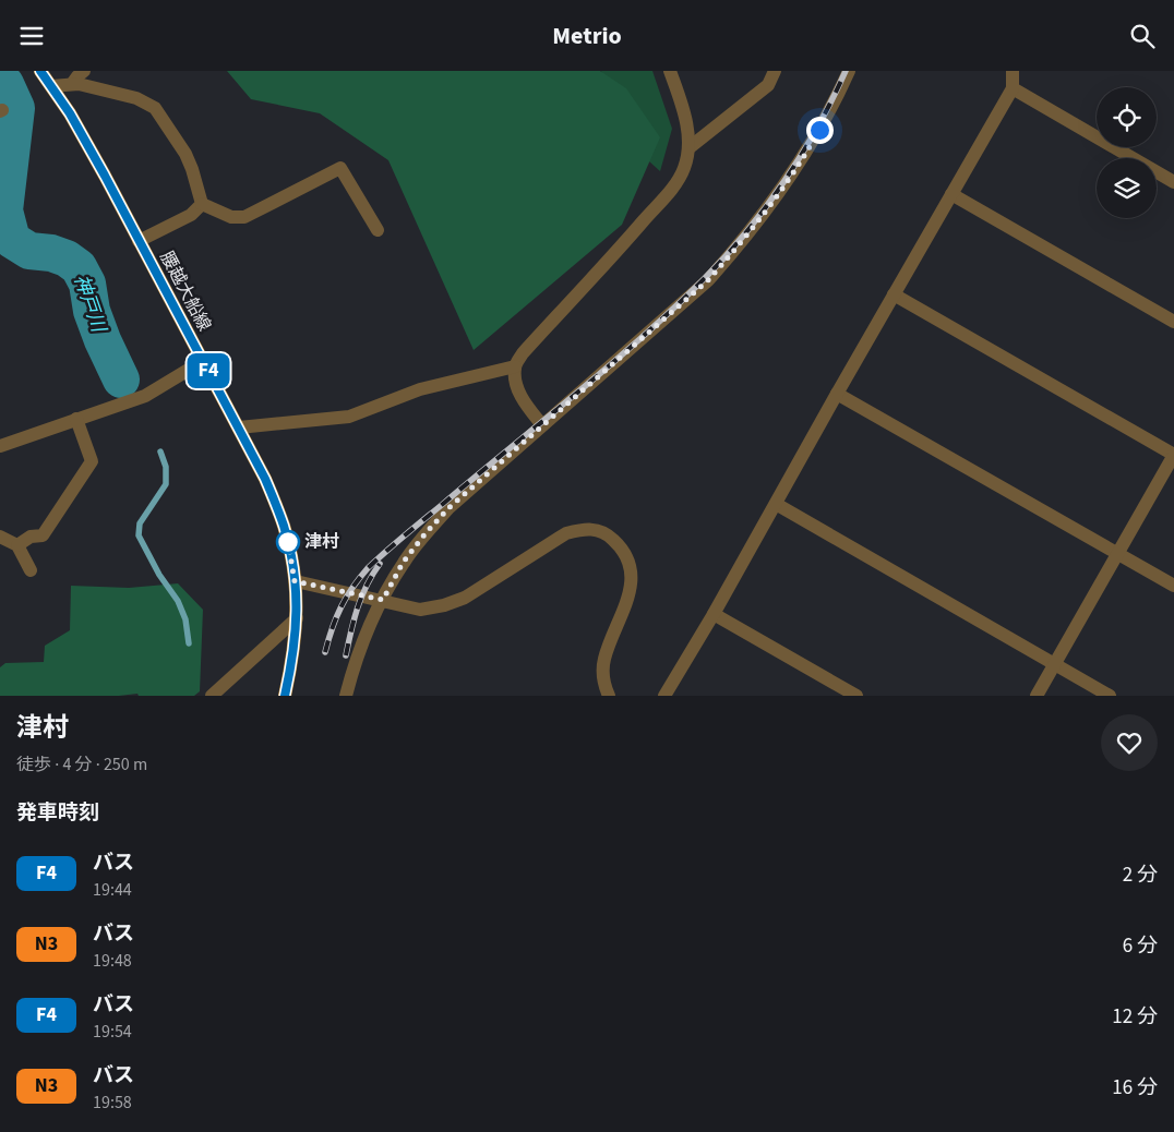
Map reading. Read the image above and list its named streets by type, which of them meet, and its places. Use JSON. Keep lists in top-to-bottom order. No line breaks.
{"streets":{"main road":["腰越大船線"]},"water":["神戸川"],"places":["津村"],"lines":["bus line F4"],"page":{"header":"Metrio","on_map":"F4","heading":[["津村","徒歩 · 4 分 · 250 m"],"発車時刻"],"list":[{"mark":"F4","name":"バス","note":"19:44","value":"2 分"},{"mark":"N3","name":"バス","note":"19:48","value":"6 分"},{"mark":"F4","name":"バス","note":"19:54","value":"12 分"},{"mark":"N3","name":"バス","note":"19:58","value":"16 分"}]}}
